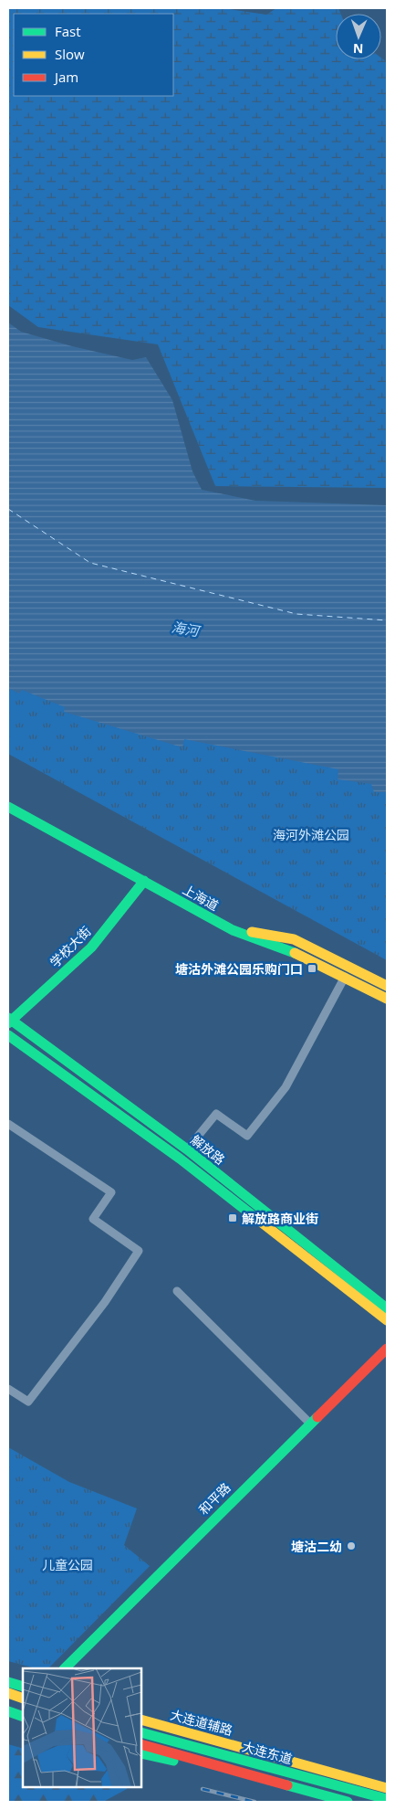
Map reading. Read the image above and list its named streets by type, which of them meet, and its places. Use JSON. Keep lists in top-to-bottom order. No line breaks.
{"streets":{"street":["上海道","学校大街","解放路","和平路","大连道辅路","大连东道"]},"crossings":[["上海道","学校大街"],["学校大街","解放路"]],"water":["海河"],"parks":["海河外滩公园","儿童公园"],"places":{"transit":["塘沽外滩公园乐购门口","解放路商业街"],"other":["塘沽二幼"]},"legend":["Fast","Slow","Jam"],"north":"bottom"}
